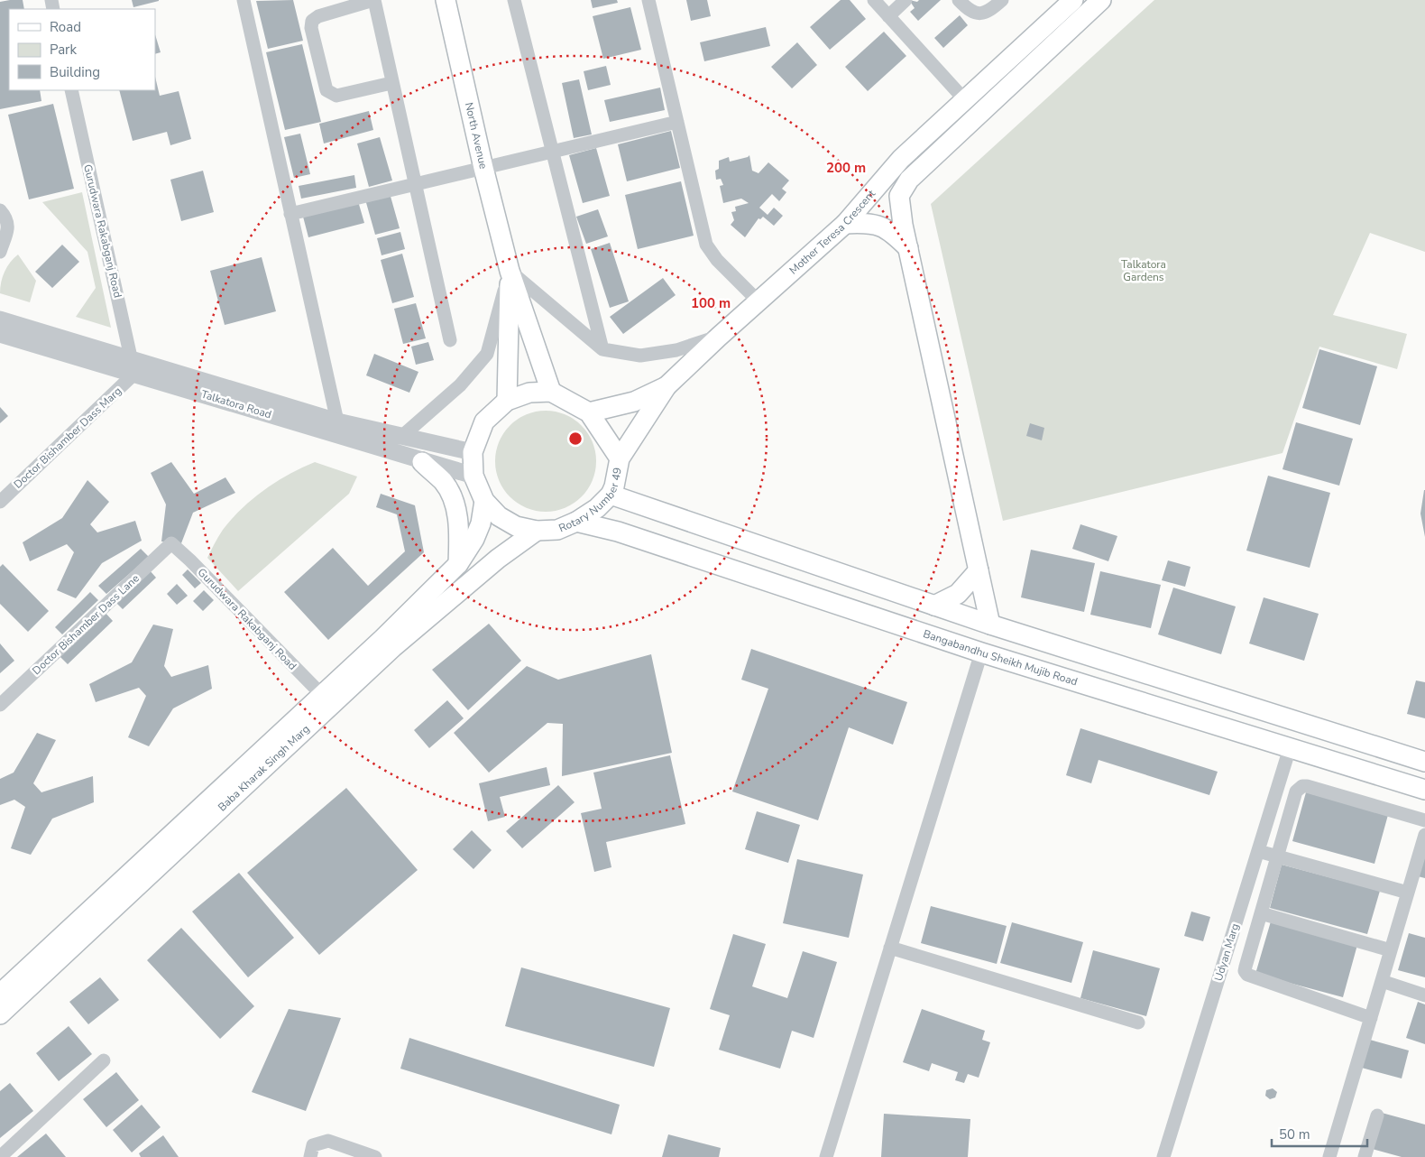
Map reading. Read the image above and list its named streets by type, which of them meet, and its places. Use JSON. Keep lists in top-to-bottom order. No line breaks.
{"streets":{"main road":["North Avenue","Mother Teresa Crescent","Rotary Number 49","Bangabandhu Sheikh Mujib Road","Baba Kharak Singh Marg"],"street":["Gurudwara Rakabganj Road","Talkatora Road","Doctor Bishamber Dass Marg","Doctor Bishamber Dass Lane","Udyan Marg"]},"crossings":[["North Avenue","Mother Teresa Crescent"],["North Avenue","Talkatora Road"],["North Avenue","Rotary Number 49"],["North Avenue","Bangabandhu Sheikh Mujib Road"],["North Avenue","Baba Kharak Singh Marg"],["Gurudwara Rakabganj Road","Talkatora Road"],["Gurudwara Rakabganj Road","Doctor Bishamber Dass Marg"],["Gurudwara Rakabganj Road","Doctor Bishamber Dass Lane"],["Gurudwara Rakabganj Road","Baba Kharak Singh Marg"],["Mother Teresa Crescent","Talkatora Road"],["Mother Teresa Crescent","Rotary Number 49"],["Mother Teresa Crescent","Bangabandhu Sheikh Mujib Road"],["Mother Teresa Crescent","Baba Kharak Singh Marg"],["Talkatora Road","Doctor Bishamber Dass Marg"],["Talkatora Road","Rotary Number 49"],["Talkatora Road","Bangabandhu Sheikh Mujib Road"],["Talkatora Road","Baba Kharak Singh Marg"],["Rotary Number 49","Bangabandhu Sheikh Mujib Road"],["Rotary Number 49","Baba Kharak Singh Marg"],["Bangabandhu Sheikh Mujib Road","Baba Kharak Singh Marg"],["Bangabandhu Sheikh Mujib Road","Udyan Marg"]],"parks":["Talkatora Gardens"],"legend":["Road","Park","Building"],"scale_bar":"50 m","rings":["200 m","100 m"]}
